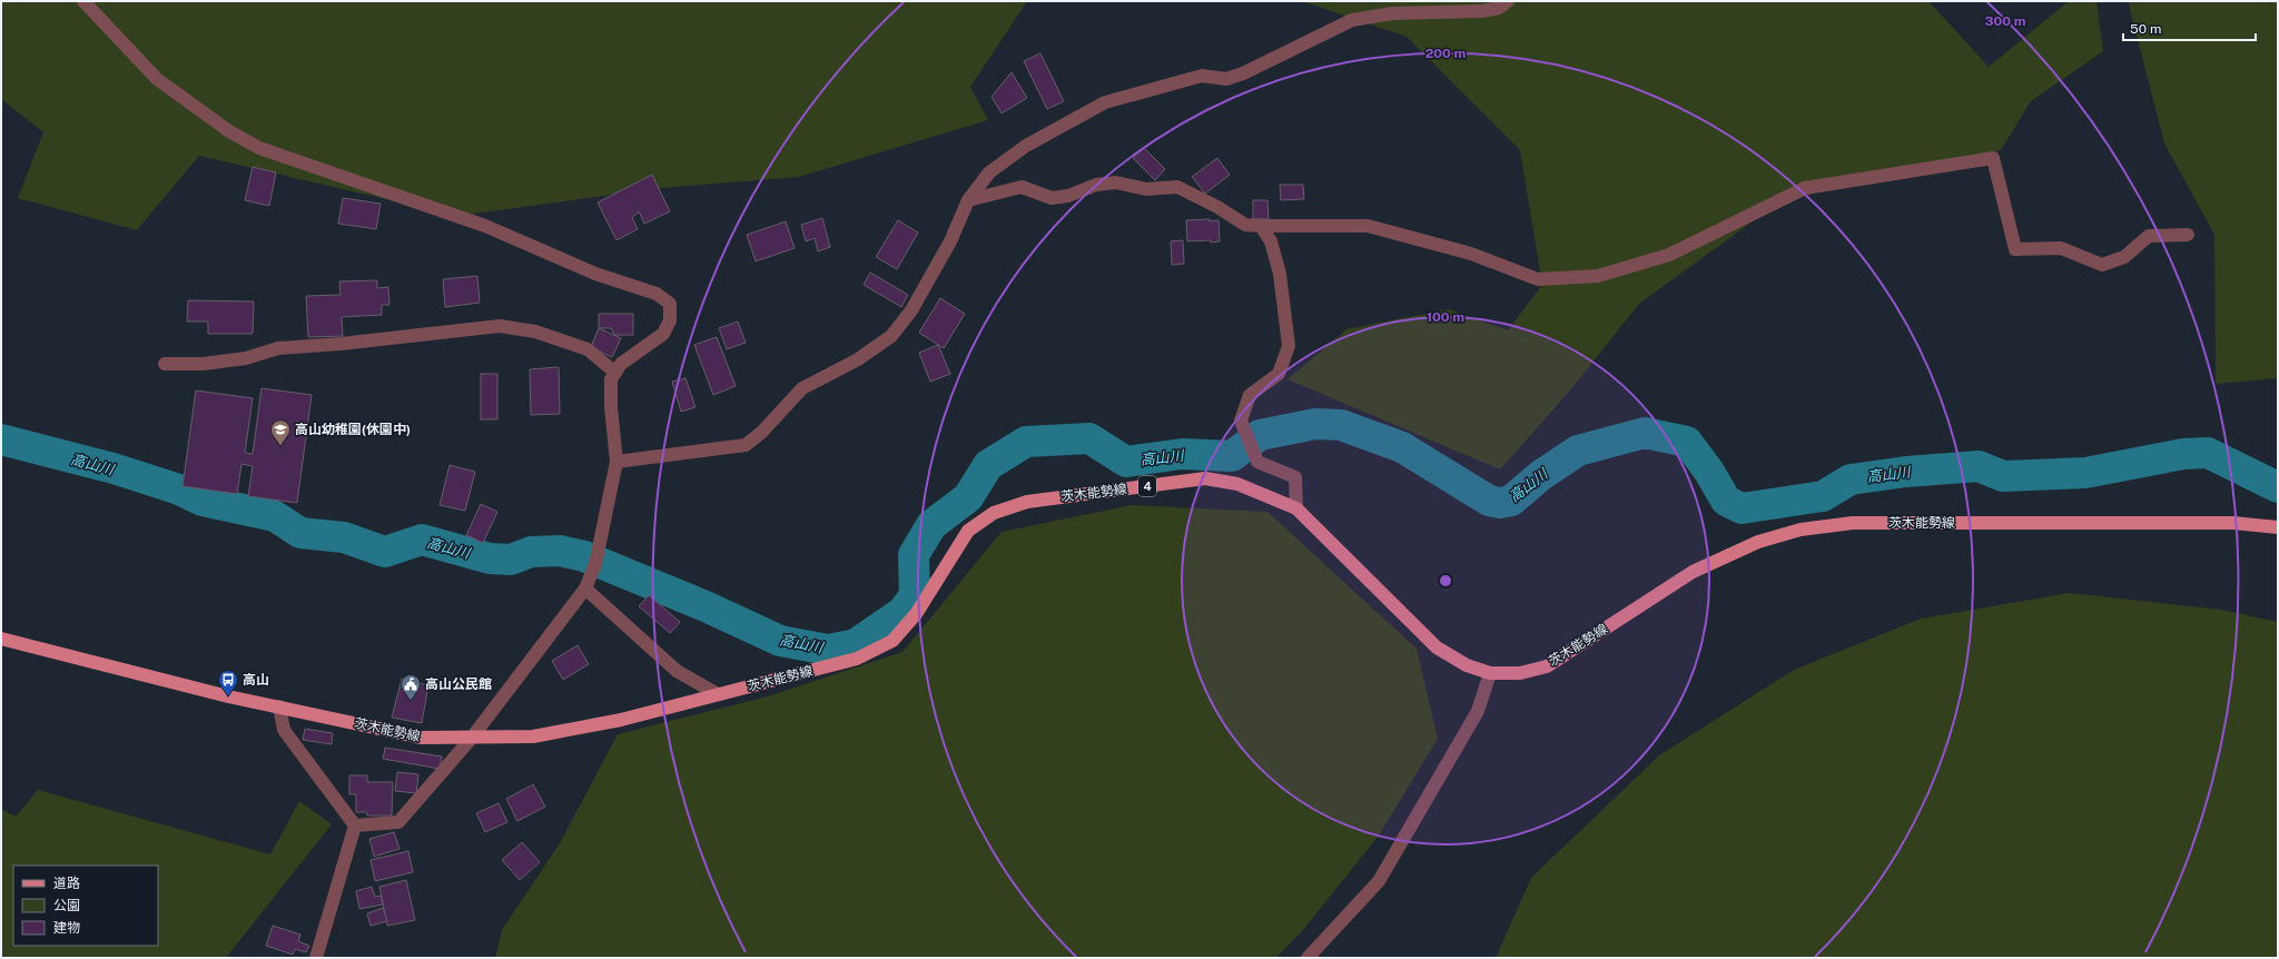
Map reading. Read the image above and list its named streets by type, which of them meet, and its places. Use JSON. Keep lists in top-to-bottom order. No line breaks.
{"streets":{"main road":["4","茨木能勢線"]},"water":["高山川"],"places":{"school or university":["高山幼稚園(休園中)"],"bus stop":["高山"],"public building":["高山公民館"]},"legend":["道路","公園","建物"],"scale_bar":"50 m","rings":["300 m","200 m","100 m"]}
